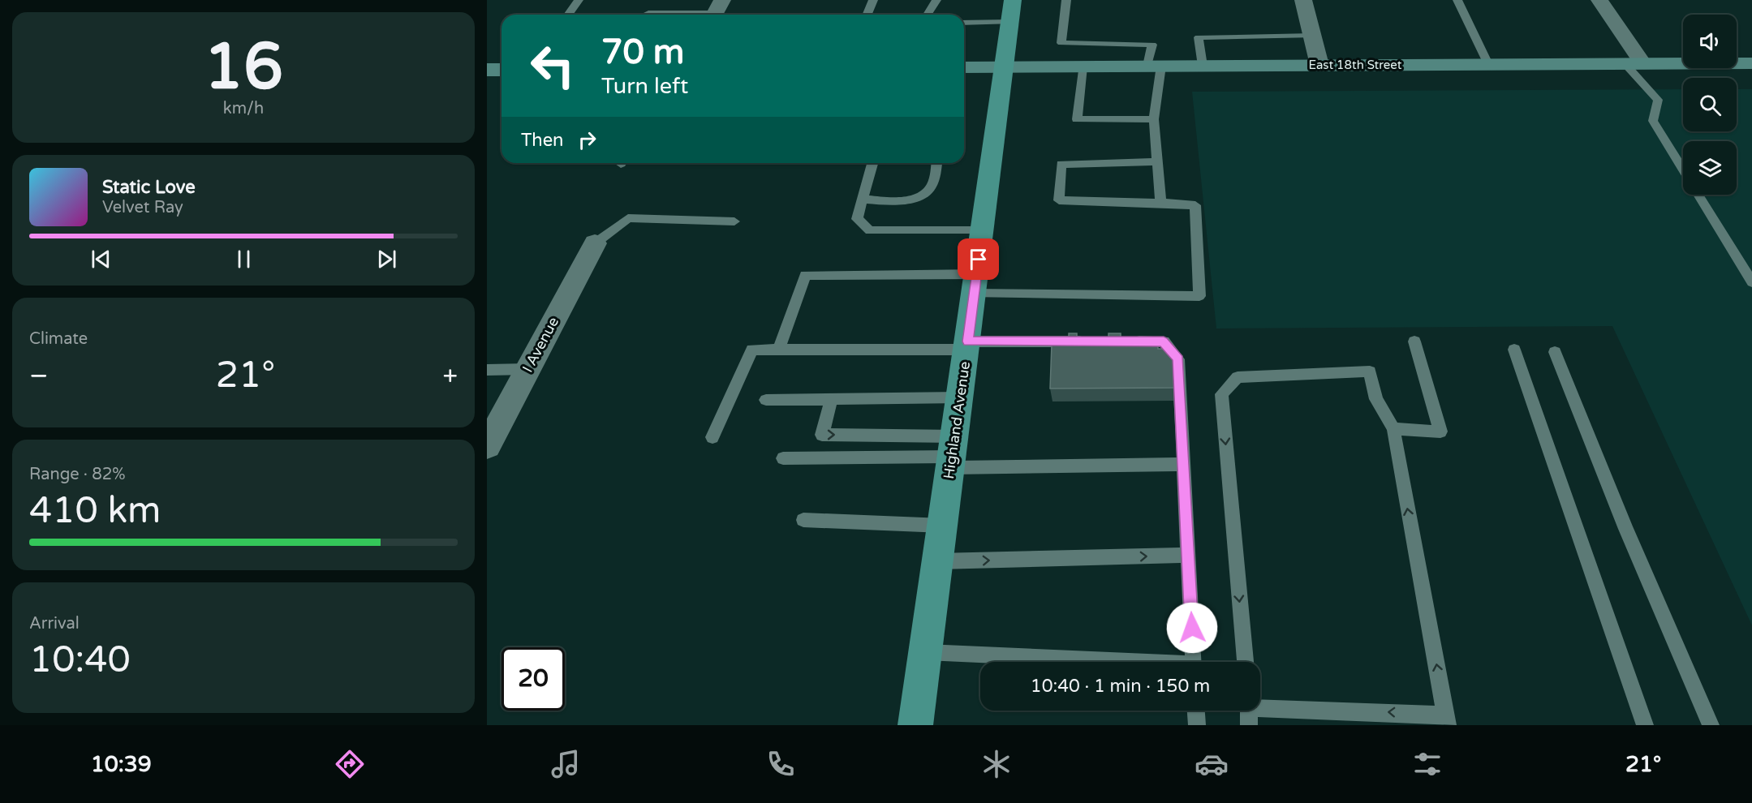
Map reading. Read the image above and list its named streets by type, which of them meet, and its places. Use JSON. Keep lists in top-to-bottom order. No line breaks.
{"streets":{"main road":["East 18th Street","Highland Avenue"],"street":["I Avenue"]},"crossings":[["East 18th Street","Highland Avenue"]],"page":{"tile":[["16","km/h"],"Climate",["Range · 82%","410 km"],["Arrival","10:40"]],"turn":["70 m","Turn left"],"then":"Then","song":["Static Love","Velvet Ray"],"heat":["−","21°","+"],"limit":"20","trip":"10:40 · 1 min · 150 m","tabs":["10:39","21°"]}}
